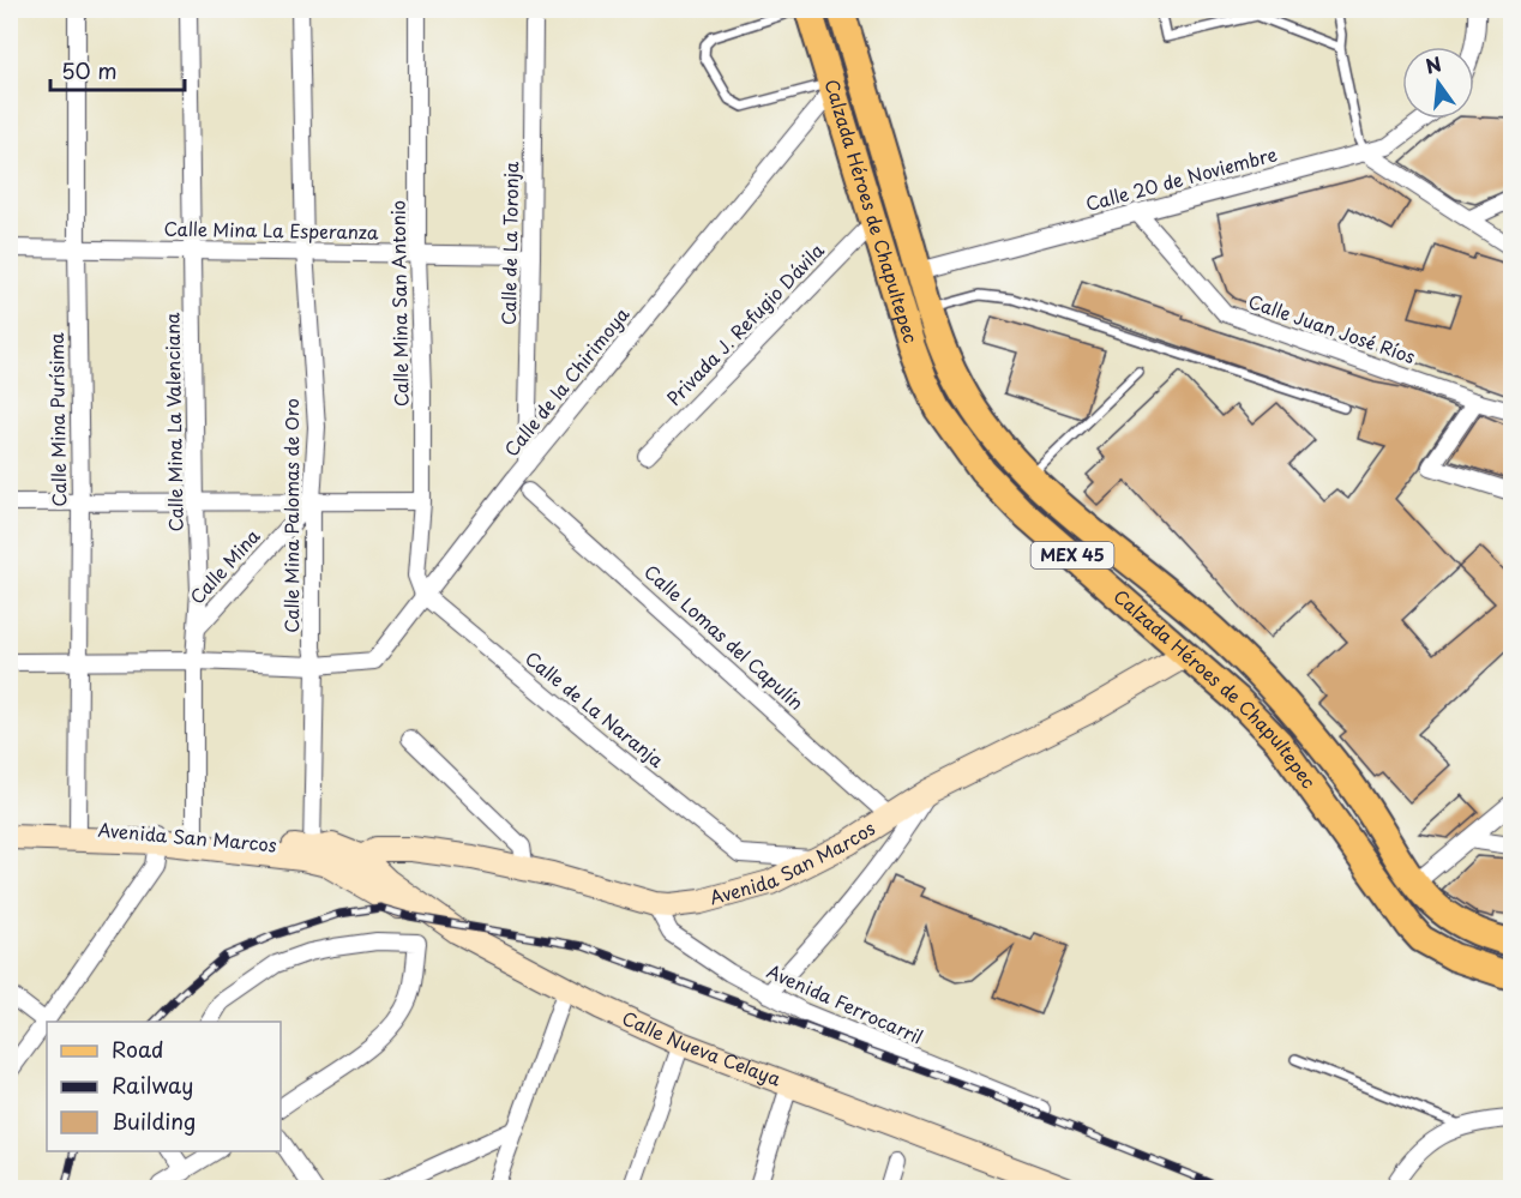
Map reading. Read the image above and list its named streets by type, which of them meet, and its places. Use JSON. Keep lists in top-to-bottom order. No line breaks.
{"streets":{"main road":["Calzada Héroes de Chapultepec","MEX 45","Avenida San Marcos","Calle Nueva Celaya"],"street":["Calle 20 de Noviembre","Calle Mina La Esperanza","Calle de La Toronja","Calle Mina San Antonio","Privada J. Refugio Dávila","Calle Juan José Ríos","Calle de la Chirimoya","Calle Mina Purísima","Calle Mina La Valenciana","Calle Mina Palomas de Oro","Calle Mina","Calle Lomas del Capulín","Calle de La Naranja","Avenida Ferrocarril"]},"crossings":[["Calle 20 de Noviembre","Calzada Héroes de Chapultepec"],["Calle 20 de Noviembre","Calle Juan José Ríos"],["Calzada Héroes de Chapultepec","Privada J. Refugio Dávila"],["Calzada Héroes de Chapultepec","Calle de la Chirimoya"],["Calzada Héroes de Chapultepec","Avenida San Marcos"],["Calle Mina La Esperanza","Calle de La Toronja"],["Calle Mina La Esperanza","Calle Mina San Antonio"],["Calle Mina La Esperanza","Calle Mina Purísima"],["Calle Mina La Esperanza","Calle Mina La Valenciana"],["Calle Mina La Esperanza","Calle Mina Palomas de Oro"],["Calle de La Toronja","Calle de la Chirimoya"],["Calle Mina San Antonio","Calle de la Chirimoya"],["Calle Mina San Antonio","Calle de La Naranja"],["Calle de la Chirimoya","Calle Mina Purísima"],["Calle de la Chirimoya","Calle Mina La Valenciana"],["Calle de la Chirimoya","Calle Mina Palomas de Oro"],["Calle de la Chirimoya","Calle de La Naranja"],["Calle Mina Purísima","Avenida San Marcos"],["Calle Mina La Valenciana","Calle Mina"],["Calle Mina La Valenciana","Avenida San Marcos"],["Calle Mina Palomas de Oro","Calle Mina"],["Calle Mina Palomas de Oro","Avenida San Marcos"],["Calle Mina Palomas de Oro","Calle Nueva Celaya"],["Calle Lomas del Capulín","Avenida San Marcos"],["Calle de La Naranja","Avenida San Marcos"],["Avenida San Marcos","Avenida Ferrocarril"],["Avenida San Marcos","Calle Nueva Celaya"]],"legend":["Road","Railway","Building"],"scale_bar":"50 m","north":"top"}
